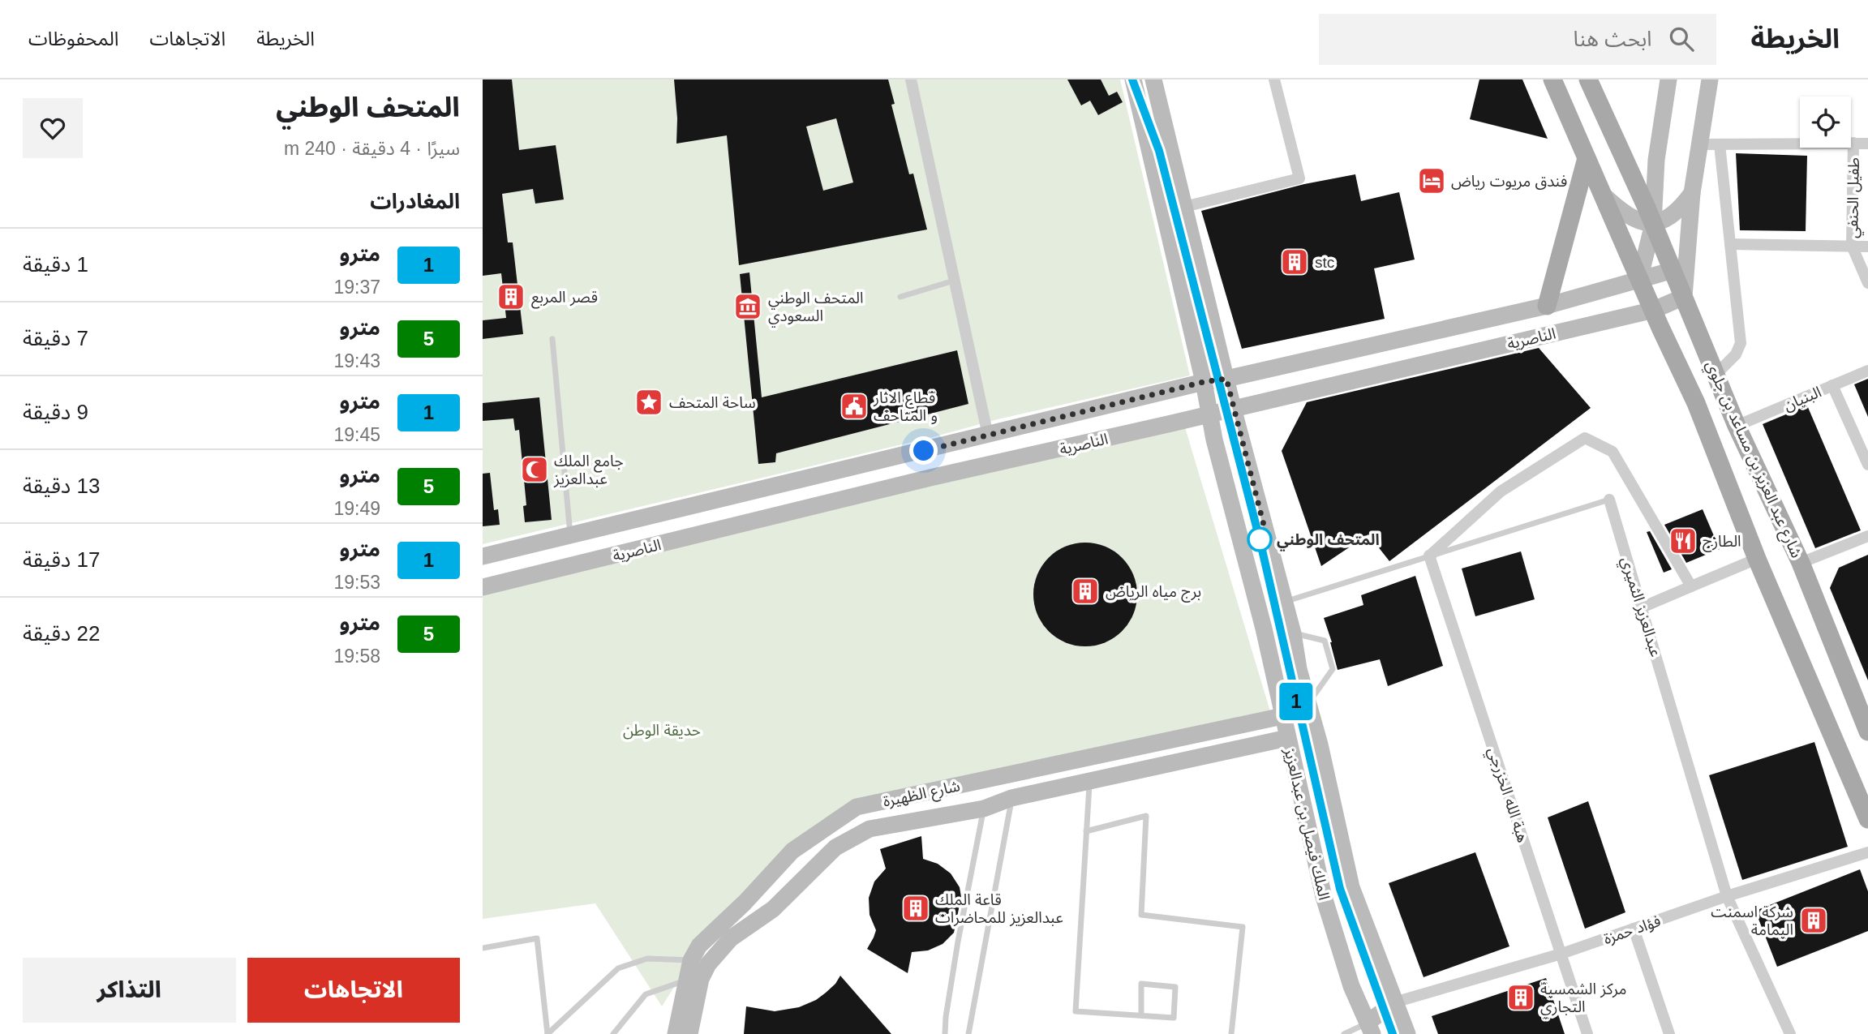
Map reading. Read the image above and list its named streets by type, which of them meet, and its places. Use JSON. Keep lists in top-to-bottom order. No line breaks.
{"streets":{"main road":["شارع عبد العزيز بن مساعد بن جلوي"],"street":["طفيل الحنفي","الناصرية","البنيان","عبدالعزيز الثميري","شارع الظهيرة","هبة الله الخزرجي","الملك فيصل بن عبدالعزيز","فؤاد حمزة"]},"crossings":[["الناصرية","شارع عبد العزيز بن مساعد بن جلوي"],["الناصرية","الملك فيصل بن عبدالعزيز"],["البنيان","شارع عبد العزيز بن مساعد بن جلوي"],["عبدالعزيز الثميري","هبة الله الخزرجي"],["عبدالعزيز الثميري","الملك فيصل بن عبدالعزيز"],["عبدالعزيز الثميري","فؤاد حمزة"],["شارع الظهيرة","الملك فيصل بن عبدالعزيز"],["هبة الله الخزرجي","فؤاد حمزة"],["الملك فيصل بن عبدالعزيز","فؤاد حمزة"]],"parks":["حديقة الوطن"],"places":{"hotel":["فندق مريوت رياض"],"building":["stc","قصر المربع","برج مياه الرياض","قاعة الملك عبدالعزيز للمحاضرات","شركة اسمنت اليمامة","مركز الشمسية التجاري"],"museum":["المتحف الوطني السعودي"],"place":["ساحة المتحف"],"public building":["قطاع الاثار و المتاحف"],"mosque":["جامع الملك عبدالعزيز"],"other":["المتحف الوطني"],"restaurant":["الطازج"]},"lines":["metro line 1"],"page":{"header":"الخريطة","search":"ابحث هنا","nav":["الخريطة","الاتجاهات","المحفوظات"],"on_map":"1","heading":[["المتحف الوطني","سيرًا · 4 دقيقة · 240 m"],"المغادرات"],"list":[{"mark":"1","name":"مترو","note":"19:37","value":"1 دقيقة"},{"mark":"5","name":"مترو","note":"19:43","value":"7 دقيقة"},{"mark":"1","name":"مترو","note":"19:45","value":"9 دقيقة"},{"mark":"5","name":"مترو","note":"19:49","value":"13 دقيقة"},{"mark":"1","name":"مترو","note":"19:53","value":"17 دقيقة"},{"mark":"5","name":"مترو","note":"19:58","value":"22 دقيقة"}],"buttons":["الاتجاهات","التذاكر"]}}
